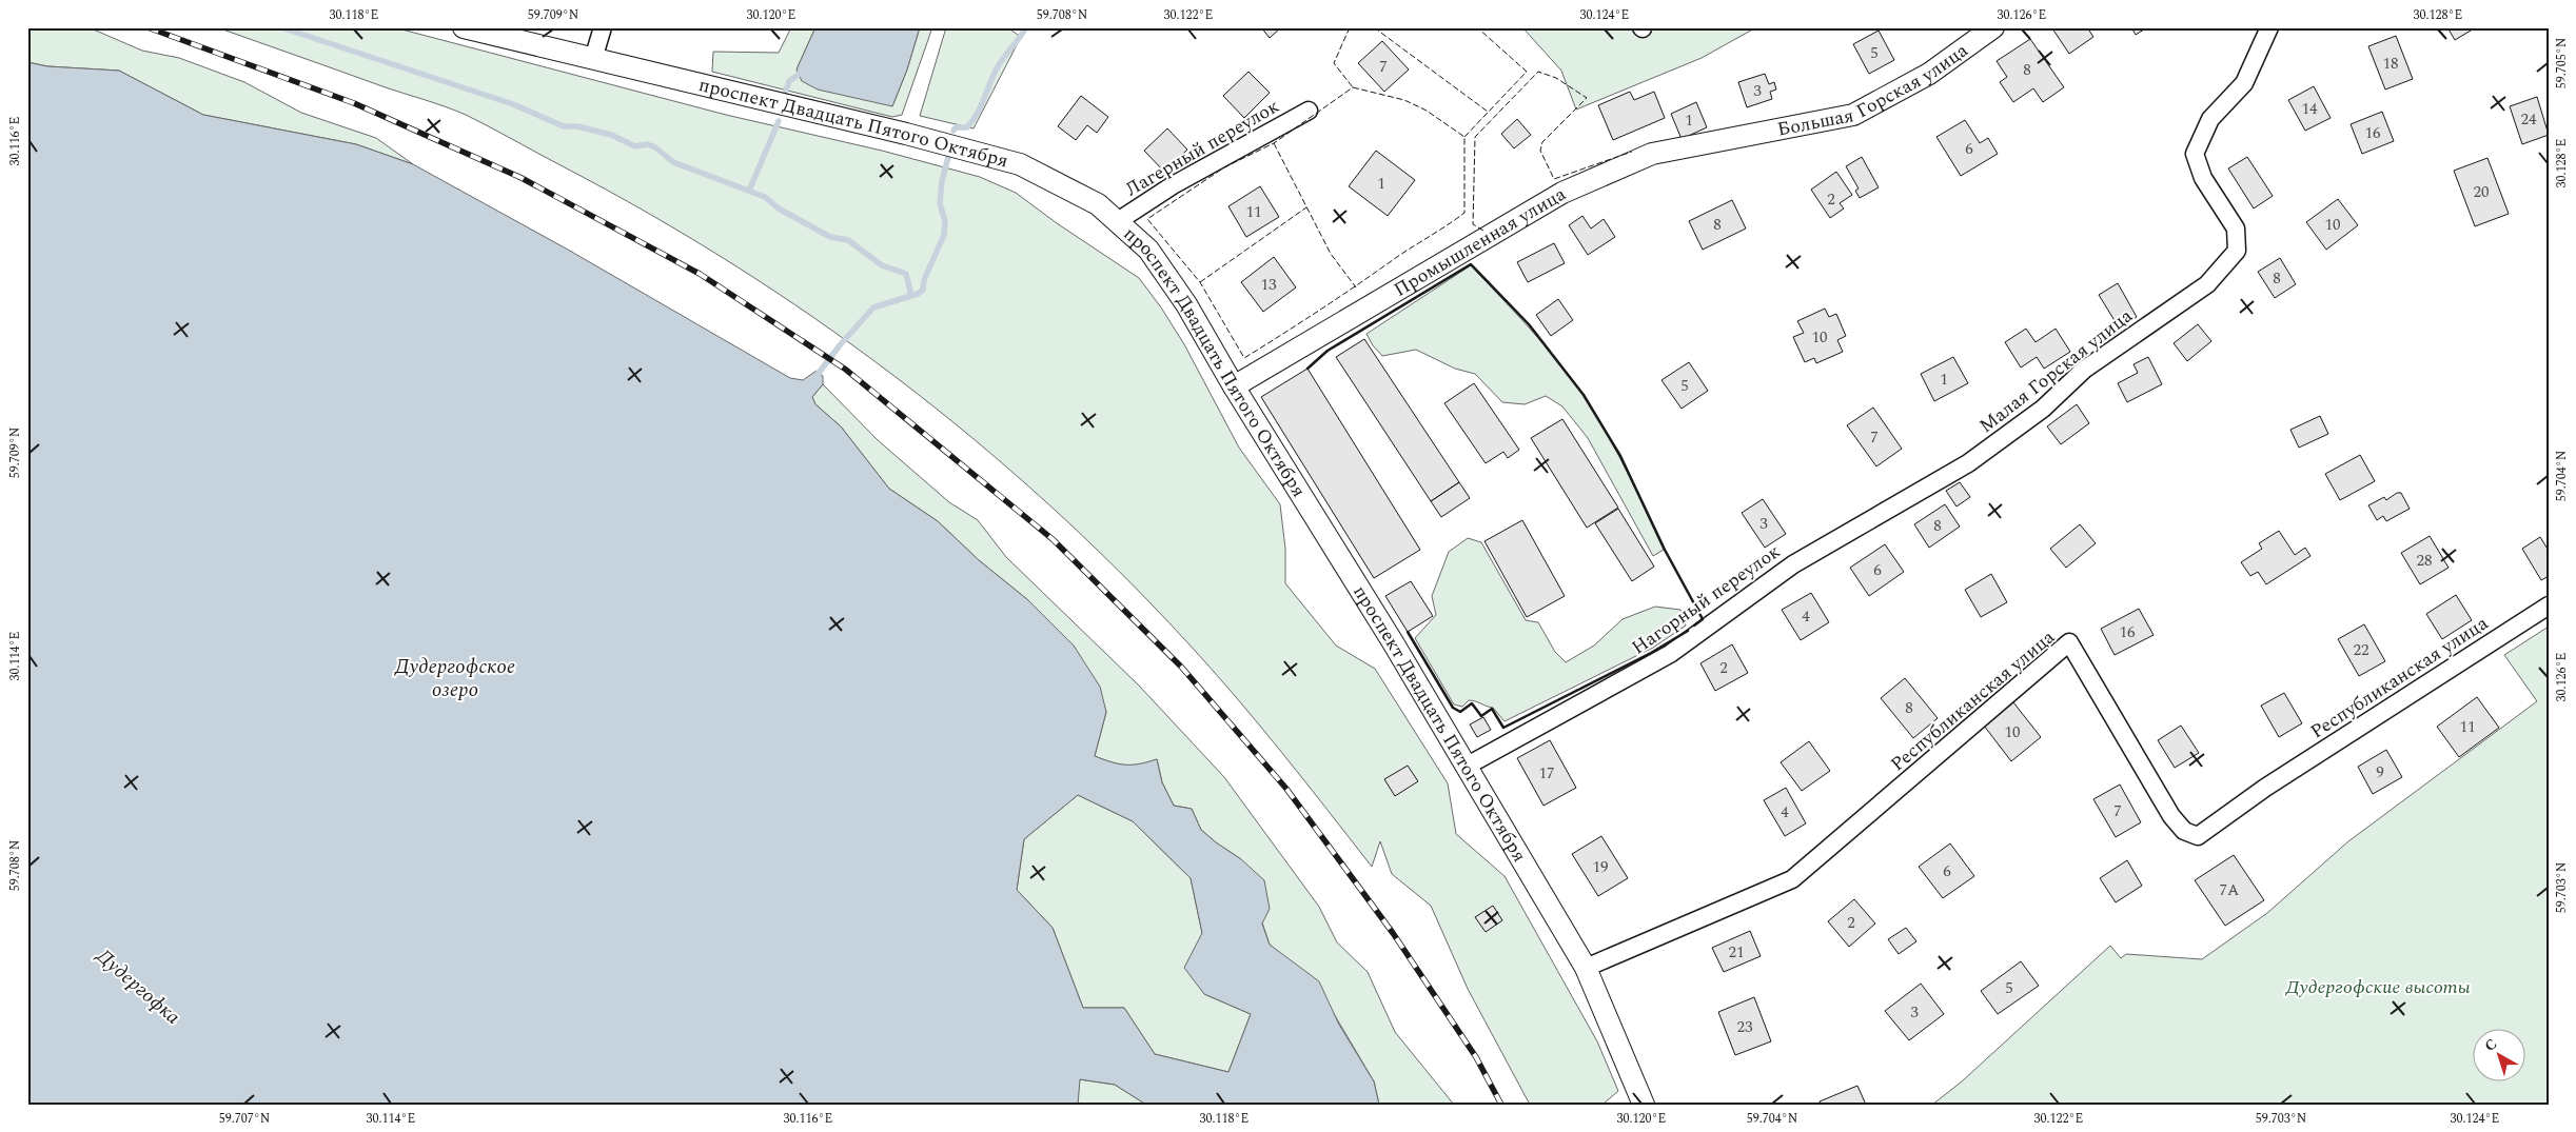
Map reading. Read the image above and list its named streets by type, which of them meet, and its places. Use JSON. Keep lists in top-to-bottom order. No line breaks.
{"streets":{"street":["Большая Горская улица","проспект Двадцать Пятого Октября","Лагерный переулок","Промышленная улица","Малая Горская улица","Нагорный переулок","Республиканская улица"]},"crossings":[["Большая Горская улица","Промышленная улица"],["проспект Двадцать Пятого Октября","Лагерный переулок"],["проспект Двадцать Пятого Октября","Промышленная улица"],["проспект Двадцать Пятого Октября","Нагорный переулок"],["проспект Двадцать Пятого Октября","Республиканская улица"],["Малая Горская улица","Нагорный переулок"]],"water":["Дудергофское озеро","Дудергофка"],"parks":["Дудергофские высоты"],"house_numbers":["5","18","7","8","3","14","24","1","16","6","1","20","2","11","8","10","8","13","10","1","5","7","3","8","28","6","4","16","22","2","8","11","10","9","17","7","4","19","6","7А","2","21","5","3","23"],"north":"top left","coordinates":["30.118°E","59.709°N","30.120°E","59.708°N","30.122°E","30.124°E","30.126°E","30.128°E","59.705°N","30.116°E","59.704°N","30.114°E","59.703°N","59.707°N"]}
